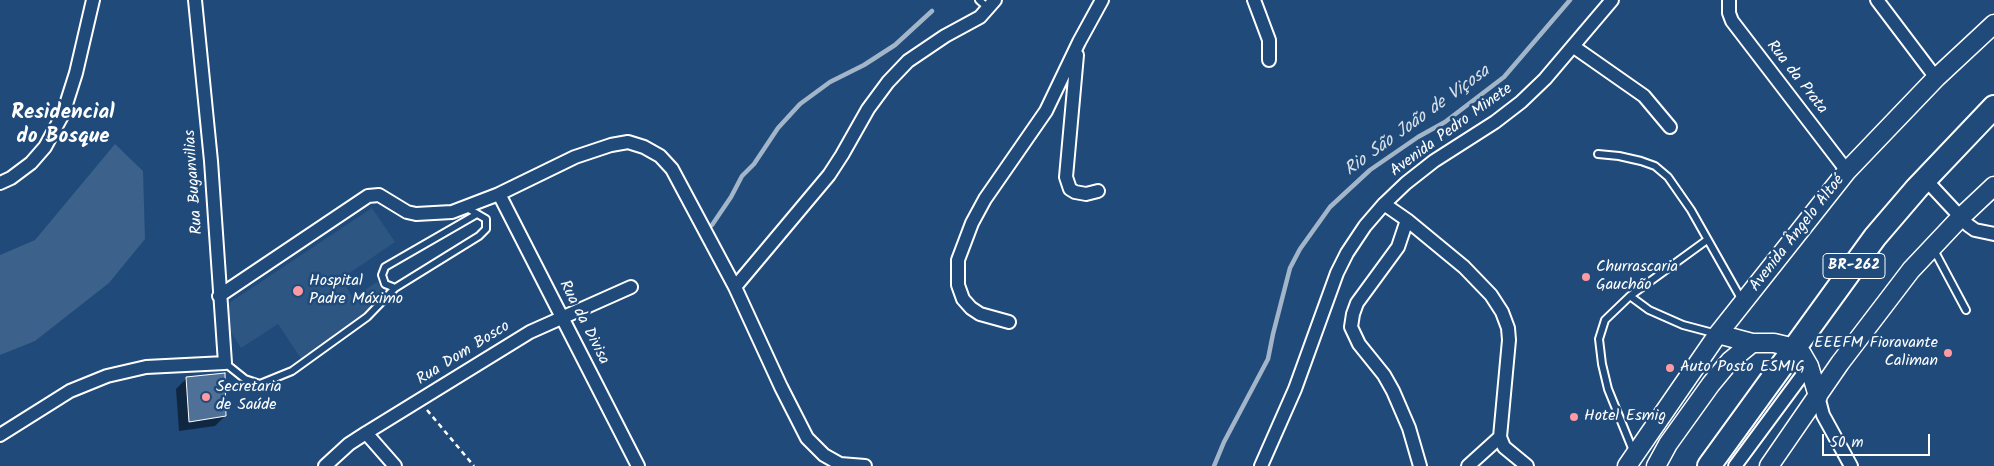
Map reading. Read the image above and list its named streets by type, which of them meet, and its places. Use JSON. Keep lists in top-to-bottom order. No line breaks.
{"streets":{"highway":["BR-262"],"street":["Rua da Prata","Avenida Pedro Minete","Rua Buganvilias","Avenida Ângelo Altoé","Rua da Divisa","Rua Dom Bosco"]},"crossings":[["Rua da Prata","Avenida Ângelo Altoé"],["Rua da Divisa","Rua Dom Bosco"]],"districts":["Residencial do Bosque"],"water":["Rio São João de Viçosa"],"places":["Churrascaria Gauchão","Hospital Padre Máximo","EEEFM Fioravante Caliman","Auto Posto ESMIG","Secretaria de Saúde","Hotel Esmig"],"scale_bar":"50 m"}
